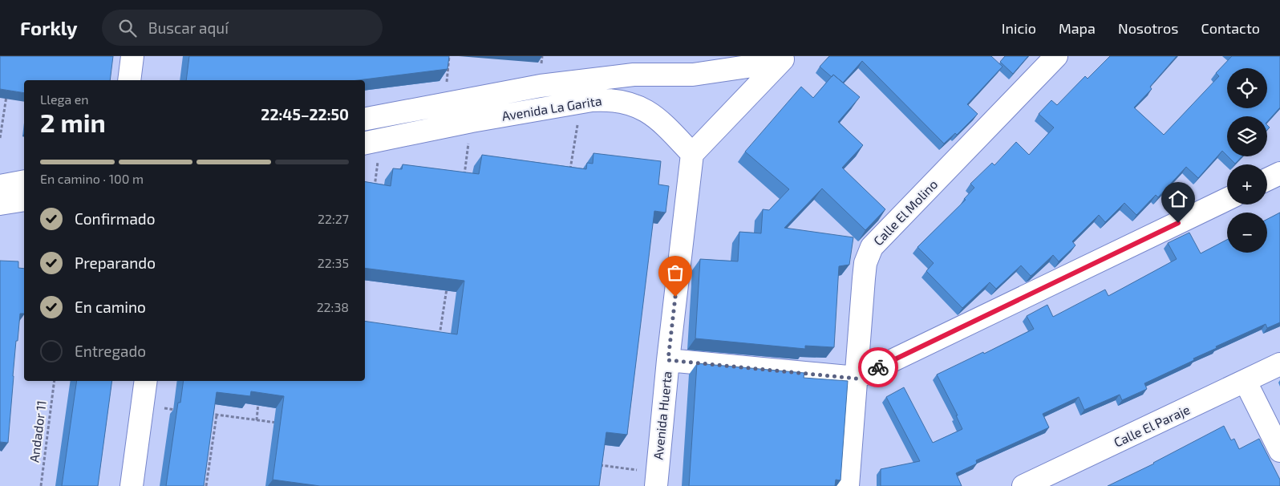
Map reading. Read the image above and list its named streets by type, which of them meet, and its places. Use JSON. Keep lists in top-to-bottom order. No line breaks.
{"streets":{"street":["Avenida La Garita","Calle El Molino","Avenida Huerta","Calle El Paraje"],"path":["Andador 11"]},"crossings":[["Avenida La Garita","Avenida Huerta"]],"page":{"header":"Forkly","search":"Buscar aquí","nav":["Inicio","Mapa","Nosotros","Contacto"],"map_buttons":["+","−"],"heading":["2 min","Llega en","22:45–22:50"],"bar":"En camino · 100 m","list":[["Confirmado","22:27"],["Preparando","22:35"],["En camino","22:38"],"Entregado"]}}
